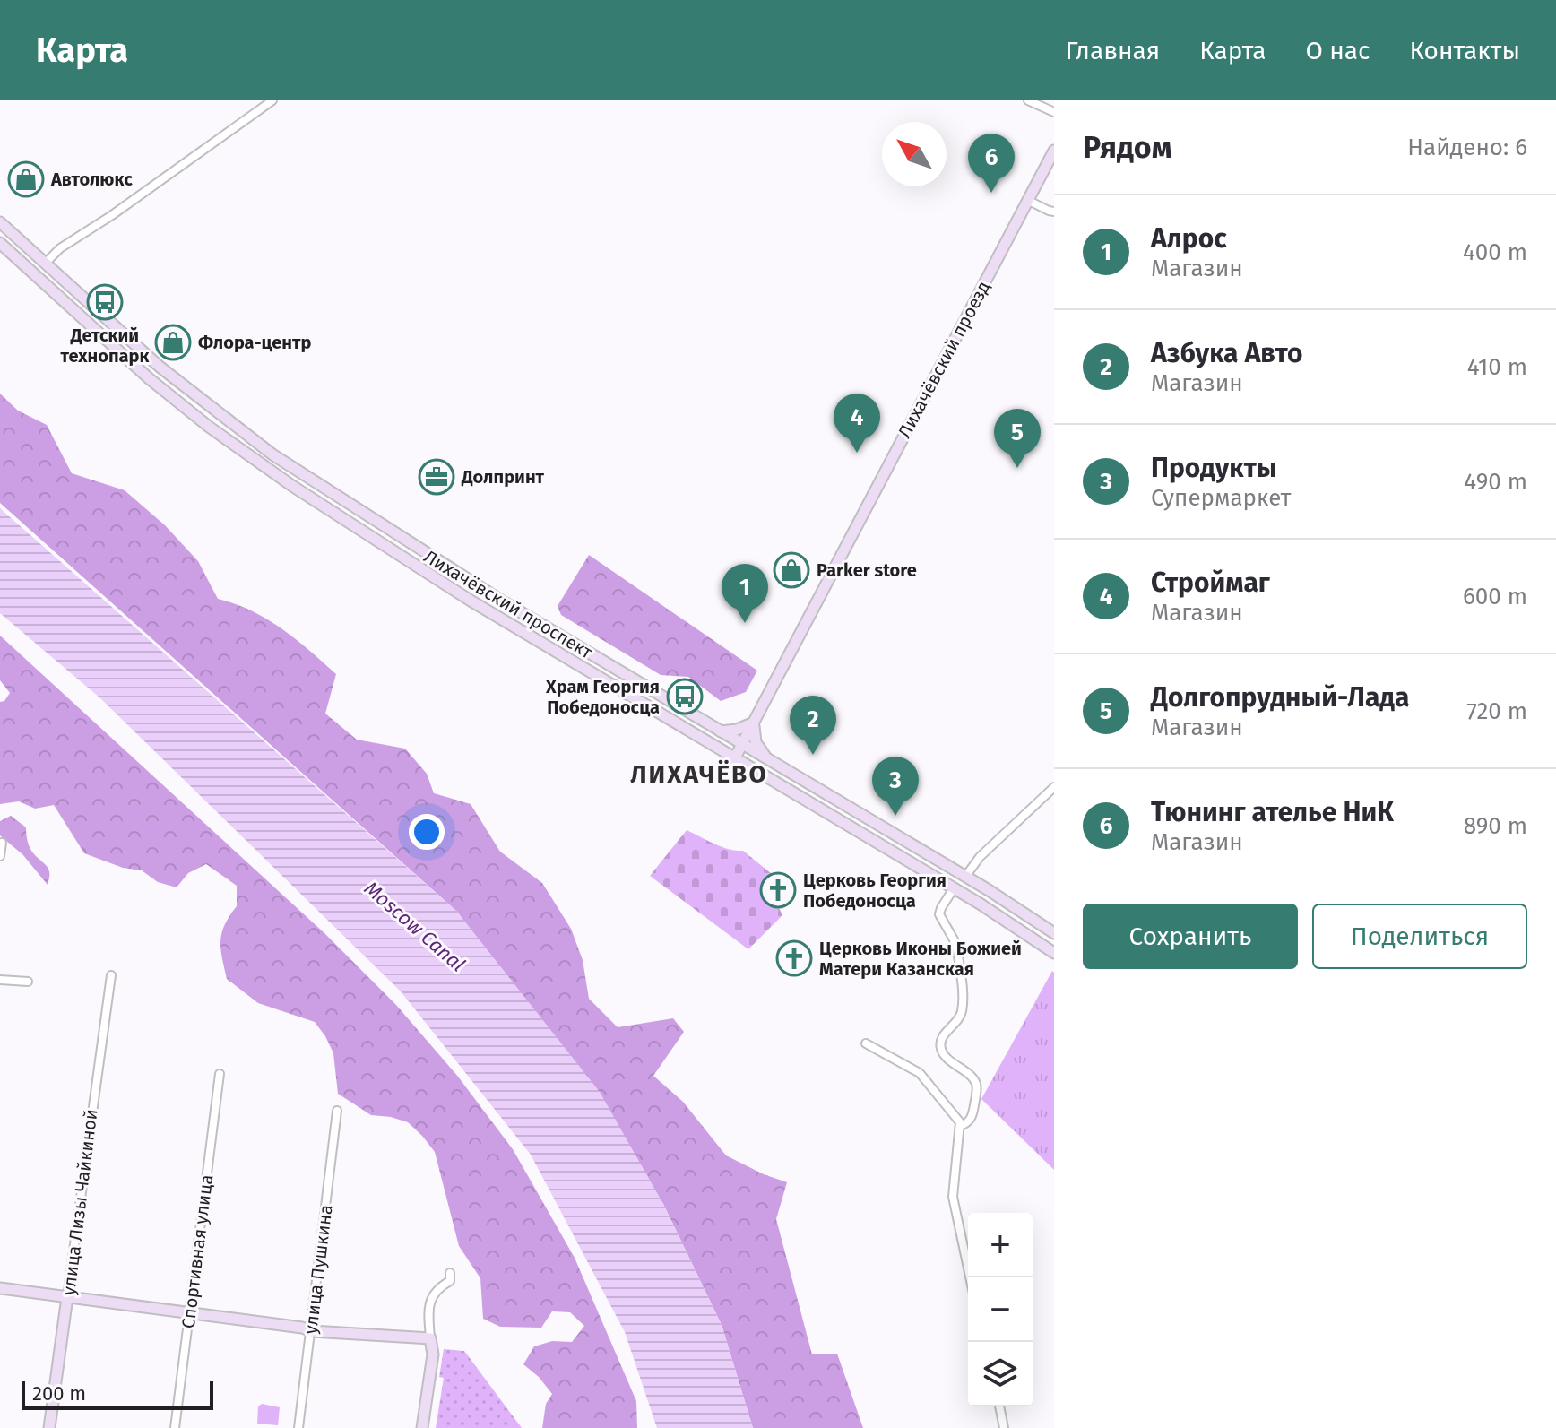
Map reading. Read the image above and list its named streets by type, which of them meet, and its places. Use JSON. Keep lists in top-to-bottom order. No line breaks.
{"streets":{"main road":["Лихачёвский проезд","Лихачёвский проспект","улица Лизы Чайкиной"],"street":["Спортивная улица","улица Пушкина"]},"crossings":[["Лихачёвский проезд","Лихачёвский проспект"]],"districts":["ЛИХАЧЁВО"],"water":["Moscow Canal"],"places":{"shop":["Автолюкс","Флора-центр","Parker store"],"bus stop":["Детский технопарк","Храм Георгия Победоносца"],"office":["Долпринт"],"church":["Церковь Георгия Победоносца","Церковь Иконы Божией Матери Казанская"]},"scale_bar":"200 m","north":"top left","page":{"header":"Карта","nav":["Главная","Карта","О нас","Контакты"],"heading":["Рядом","Найдено: 6"],"pins":["6","4","5","1","2","3"],"list":[{"mark":"1","name":"Алрос","note":"Магазин","value":"400 m"},{"mark":"2","name":"Азбука Авто","note":"Магазин","value":"410 m"},{"mark":"3","name":"Продукты","note":"Супермаркет","value":"490 m"},{"mark":"4","name":"Строймаг","note":"Магазин","value":"600 m"},{"mark":"5","name":"Долгопрудный-Лада","note":"Магазин","value":"720 m"},{"mark":"6","name":"Тюнинг ателье НиК","note":"Магазин","value":"890 m"}],"buttons":["Сохранить","Поделиться"],"map_buttons":["+","−"],"scale":"200 m"}}
